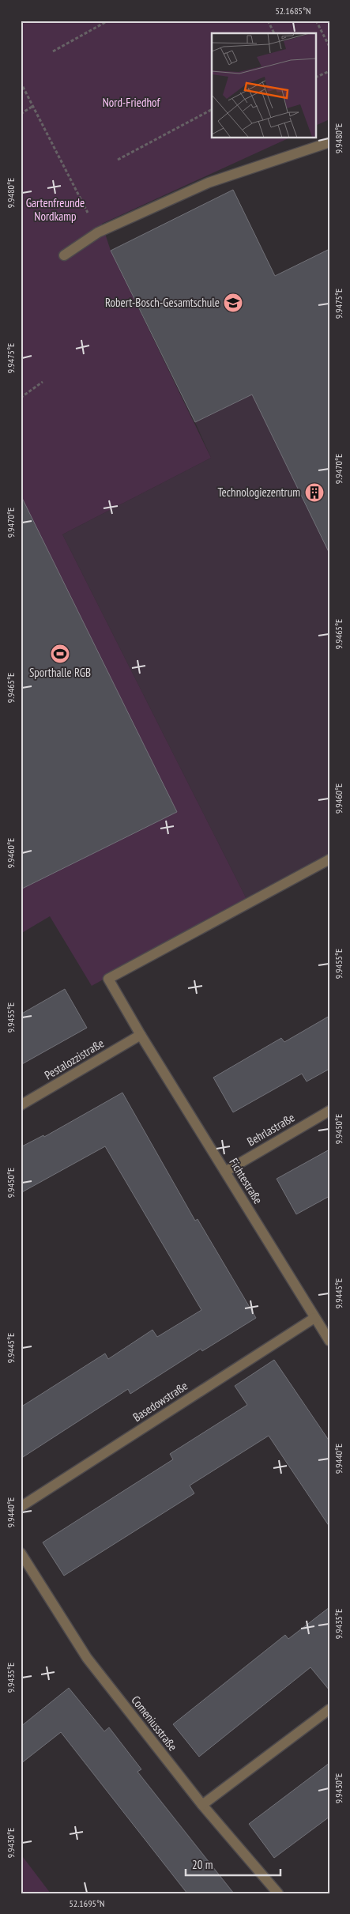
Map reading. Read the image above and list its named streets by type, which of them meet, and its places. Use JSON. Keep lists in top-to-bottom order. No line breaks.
{"streets":{"street":["Pestalozzistraße","Behrlastraße","Fichtestraße","Basedowstraße","Comeniusstraße"]},"crossings":[["Pestalozzistraße","Fichtestraße"],["Behrlastraße","Fichtestraße"],["Fichtestraße","Basedowstraße"]],"parks":["Nord-Friedhof","Gartenfreunde Nordkamp"],"places":{"school or university":["Robert-Bosch-Gesamtschule"],"building":["Technologiezentrum"],"sports":["Sporthalle RGB"]},"scale_bar":"20 m","coordinates":["52.1685°N","9.9480°E","9.9475°E","9.9470°E","9.9465°E","9.9460°E","9.9455°E","9.9450°E","9.9445°E","9.9440°E","9.9435°E","9.9430°E","52.1695°N"]}
